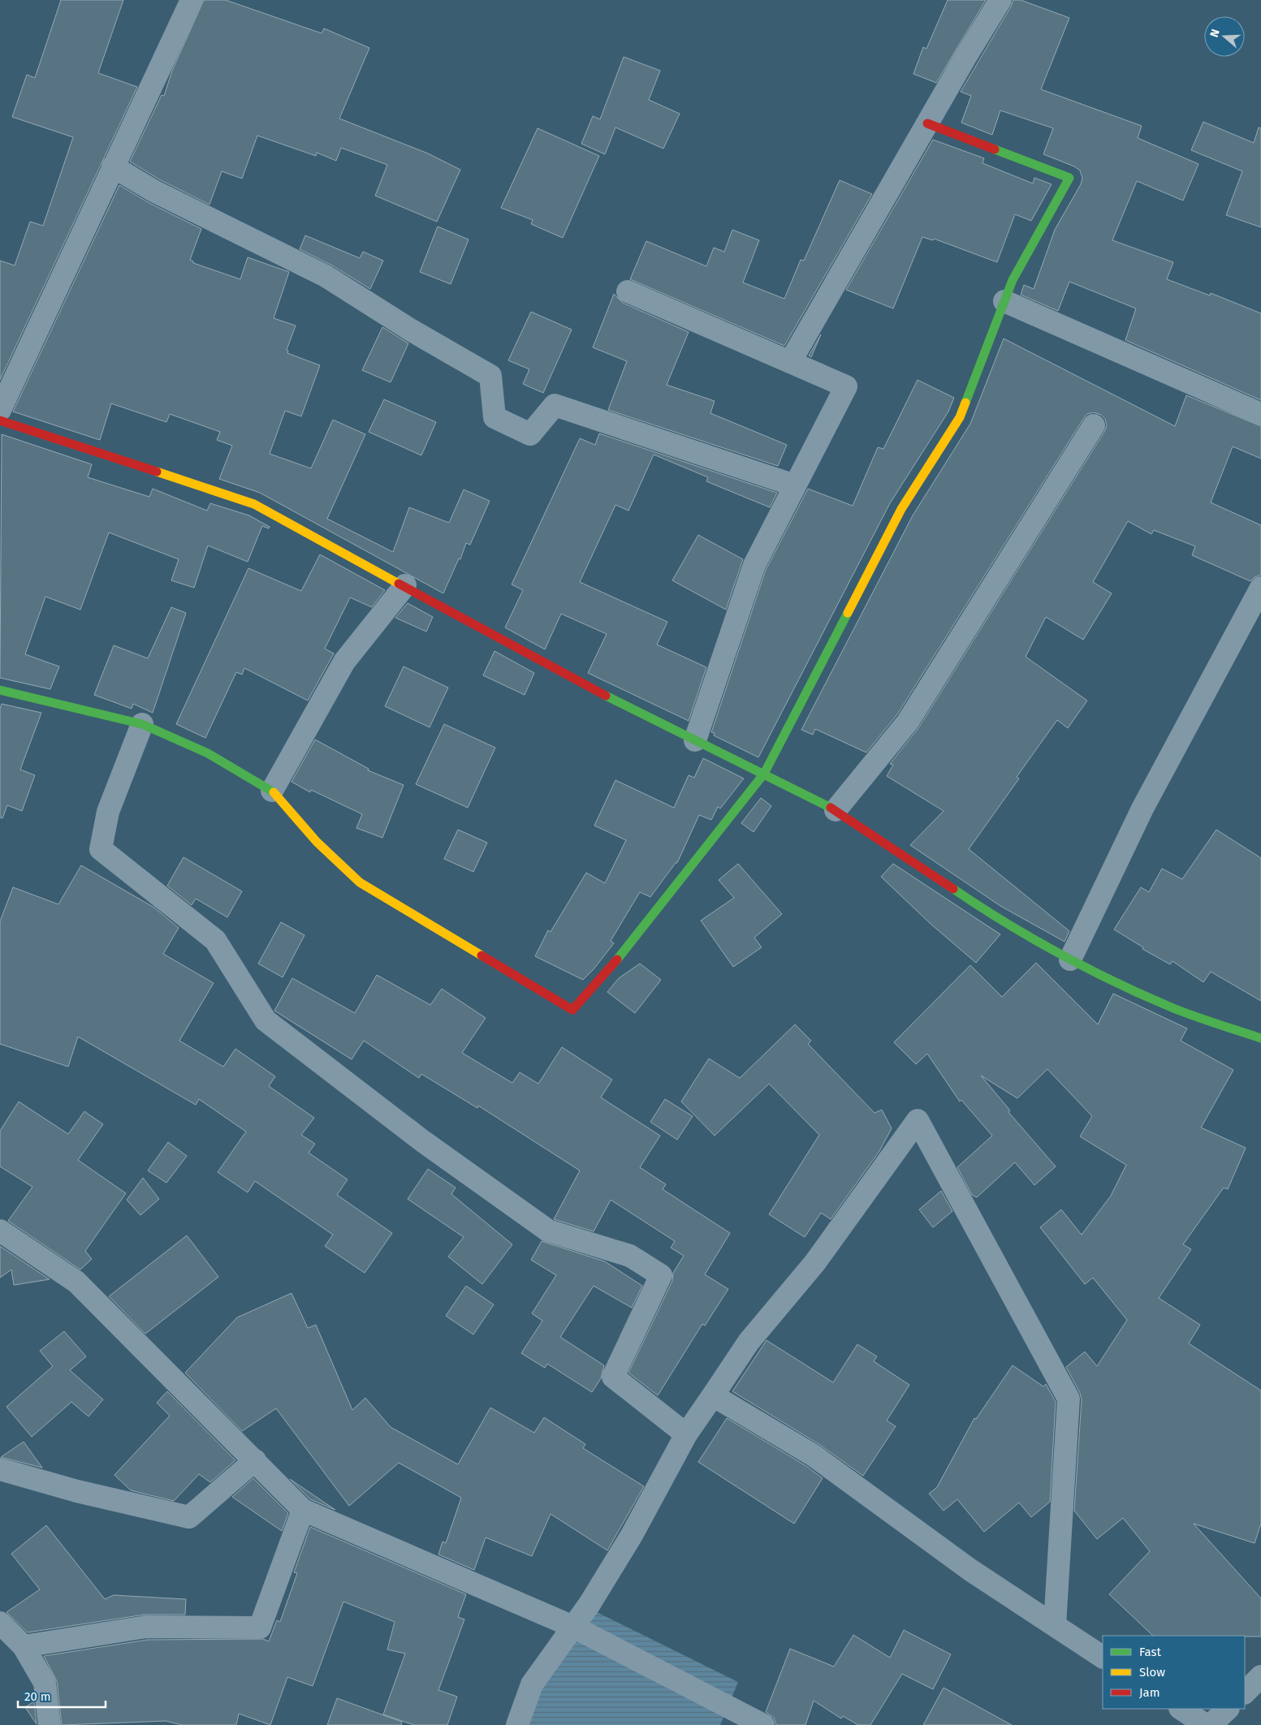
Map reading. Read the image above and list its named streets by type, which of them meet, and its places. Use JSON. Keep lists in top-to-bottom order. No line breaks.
{"legend":["Fast","Slow","Jam"],"scale_bar":"20 m","north":"left"}
